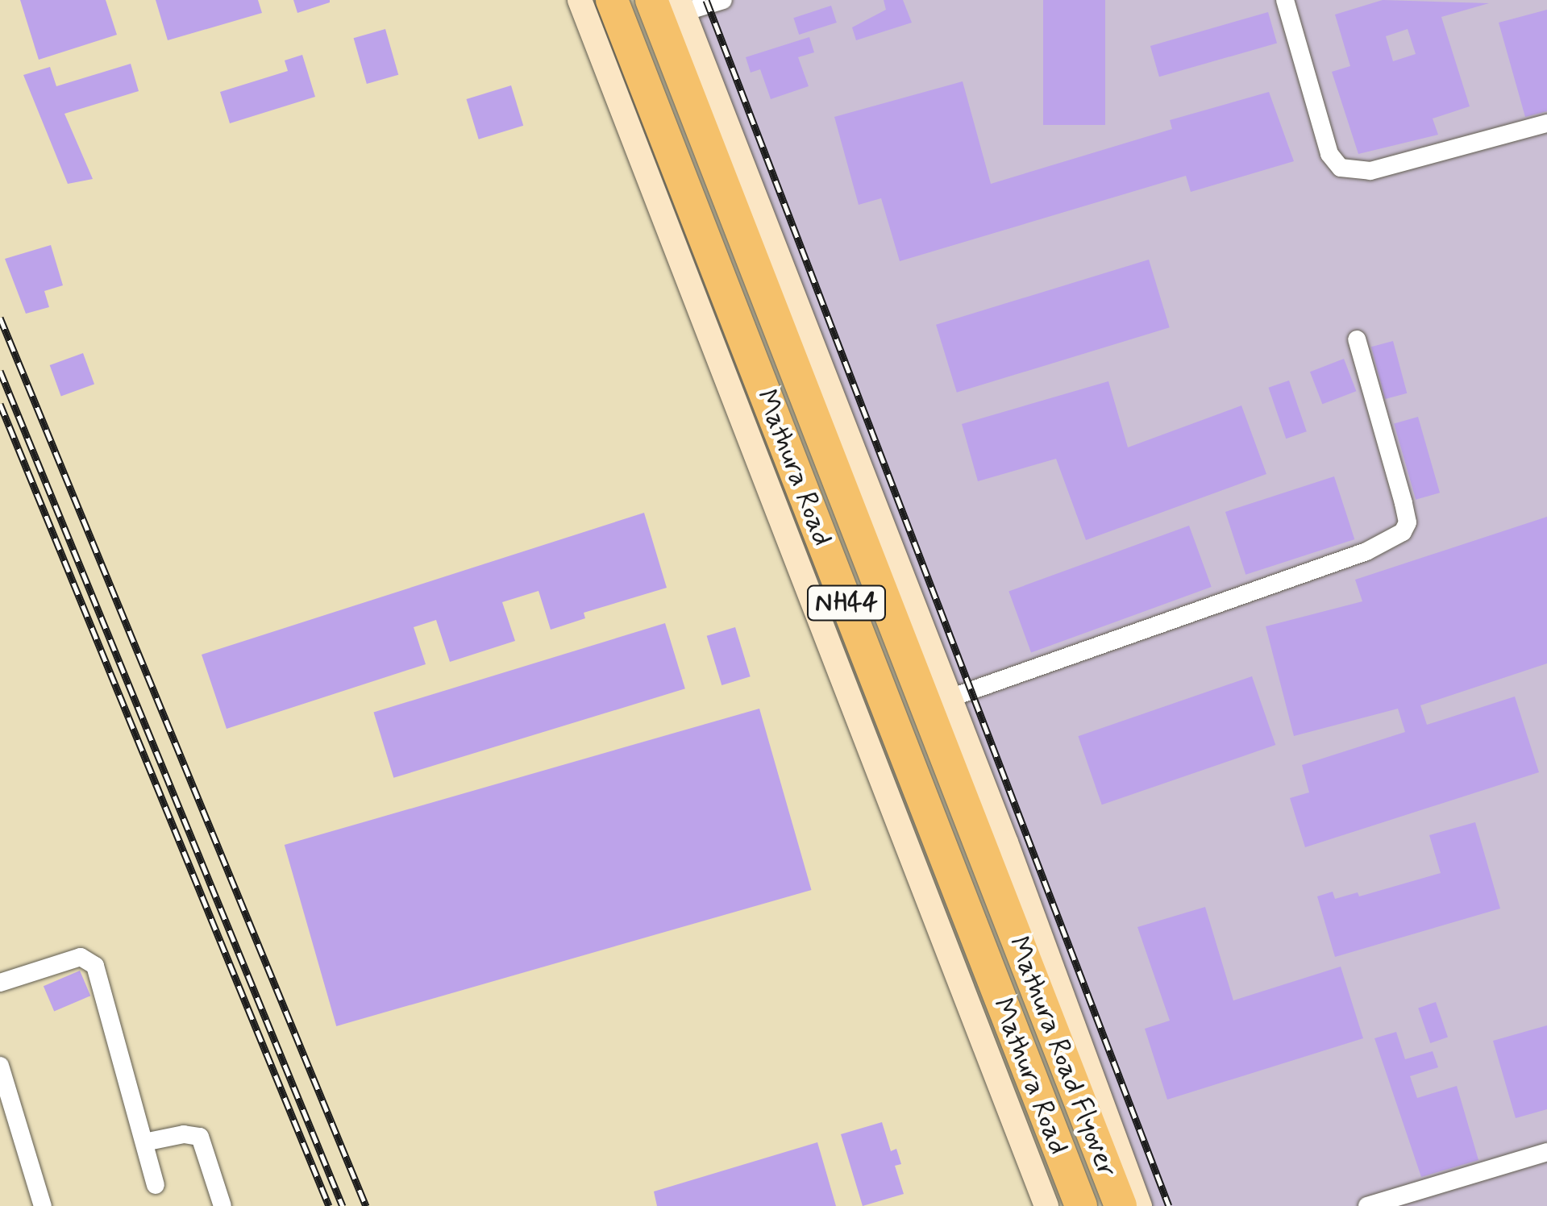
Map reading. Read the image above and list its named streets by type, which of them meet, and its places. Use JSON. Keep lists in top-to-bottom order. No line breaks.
{"streets":{"highway":["Mathura Road","NH44","Mathura Road Flyover"]},"crossings":[["Mathura Road","Mathura Road Flyover"]]}
